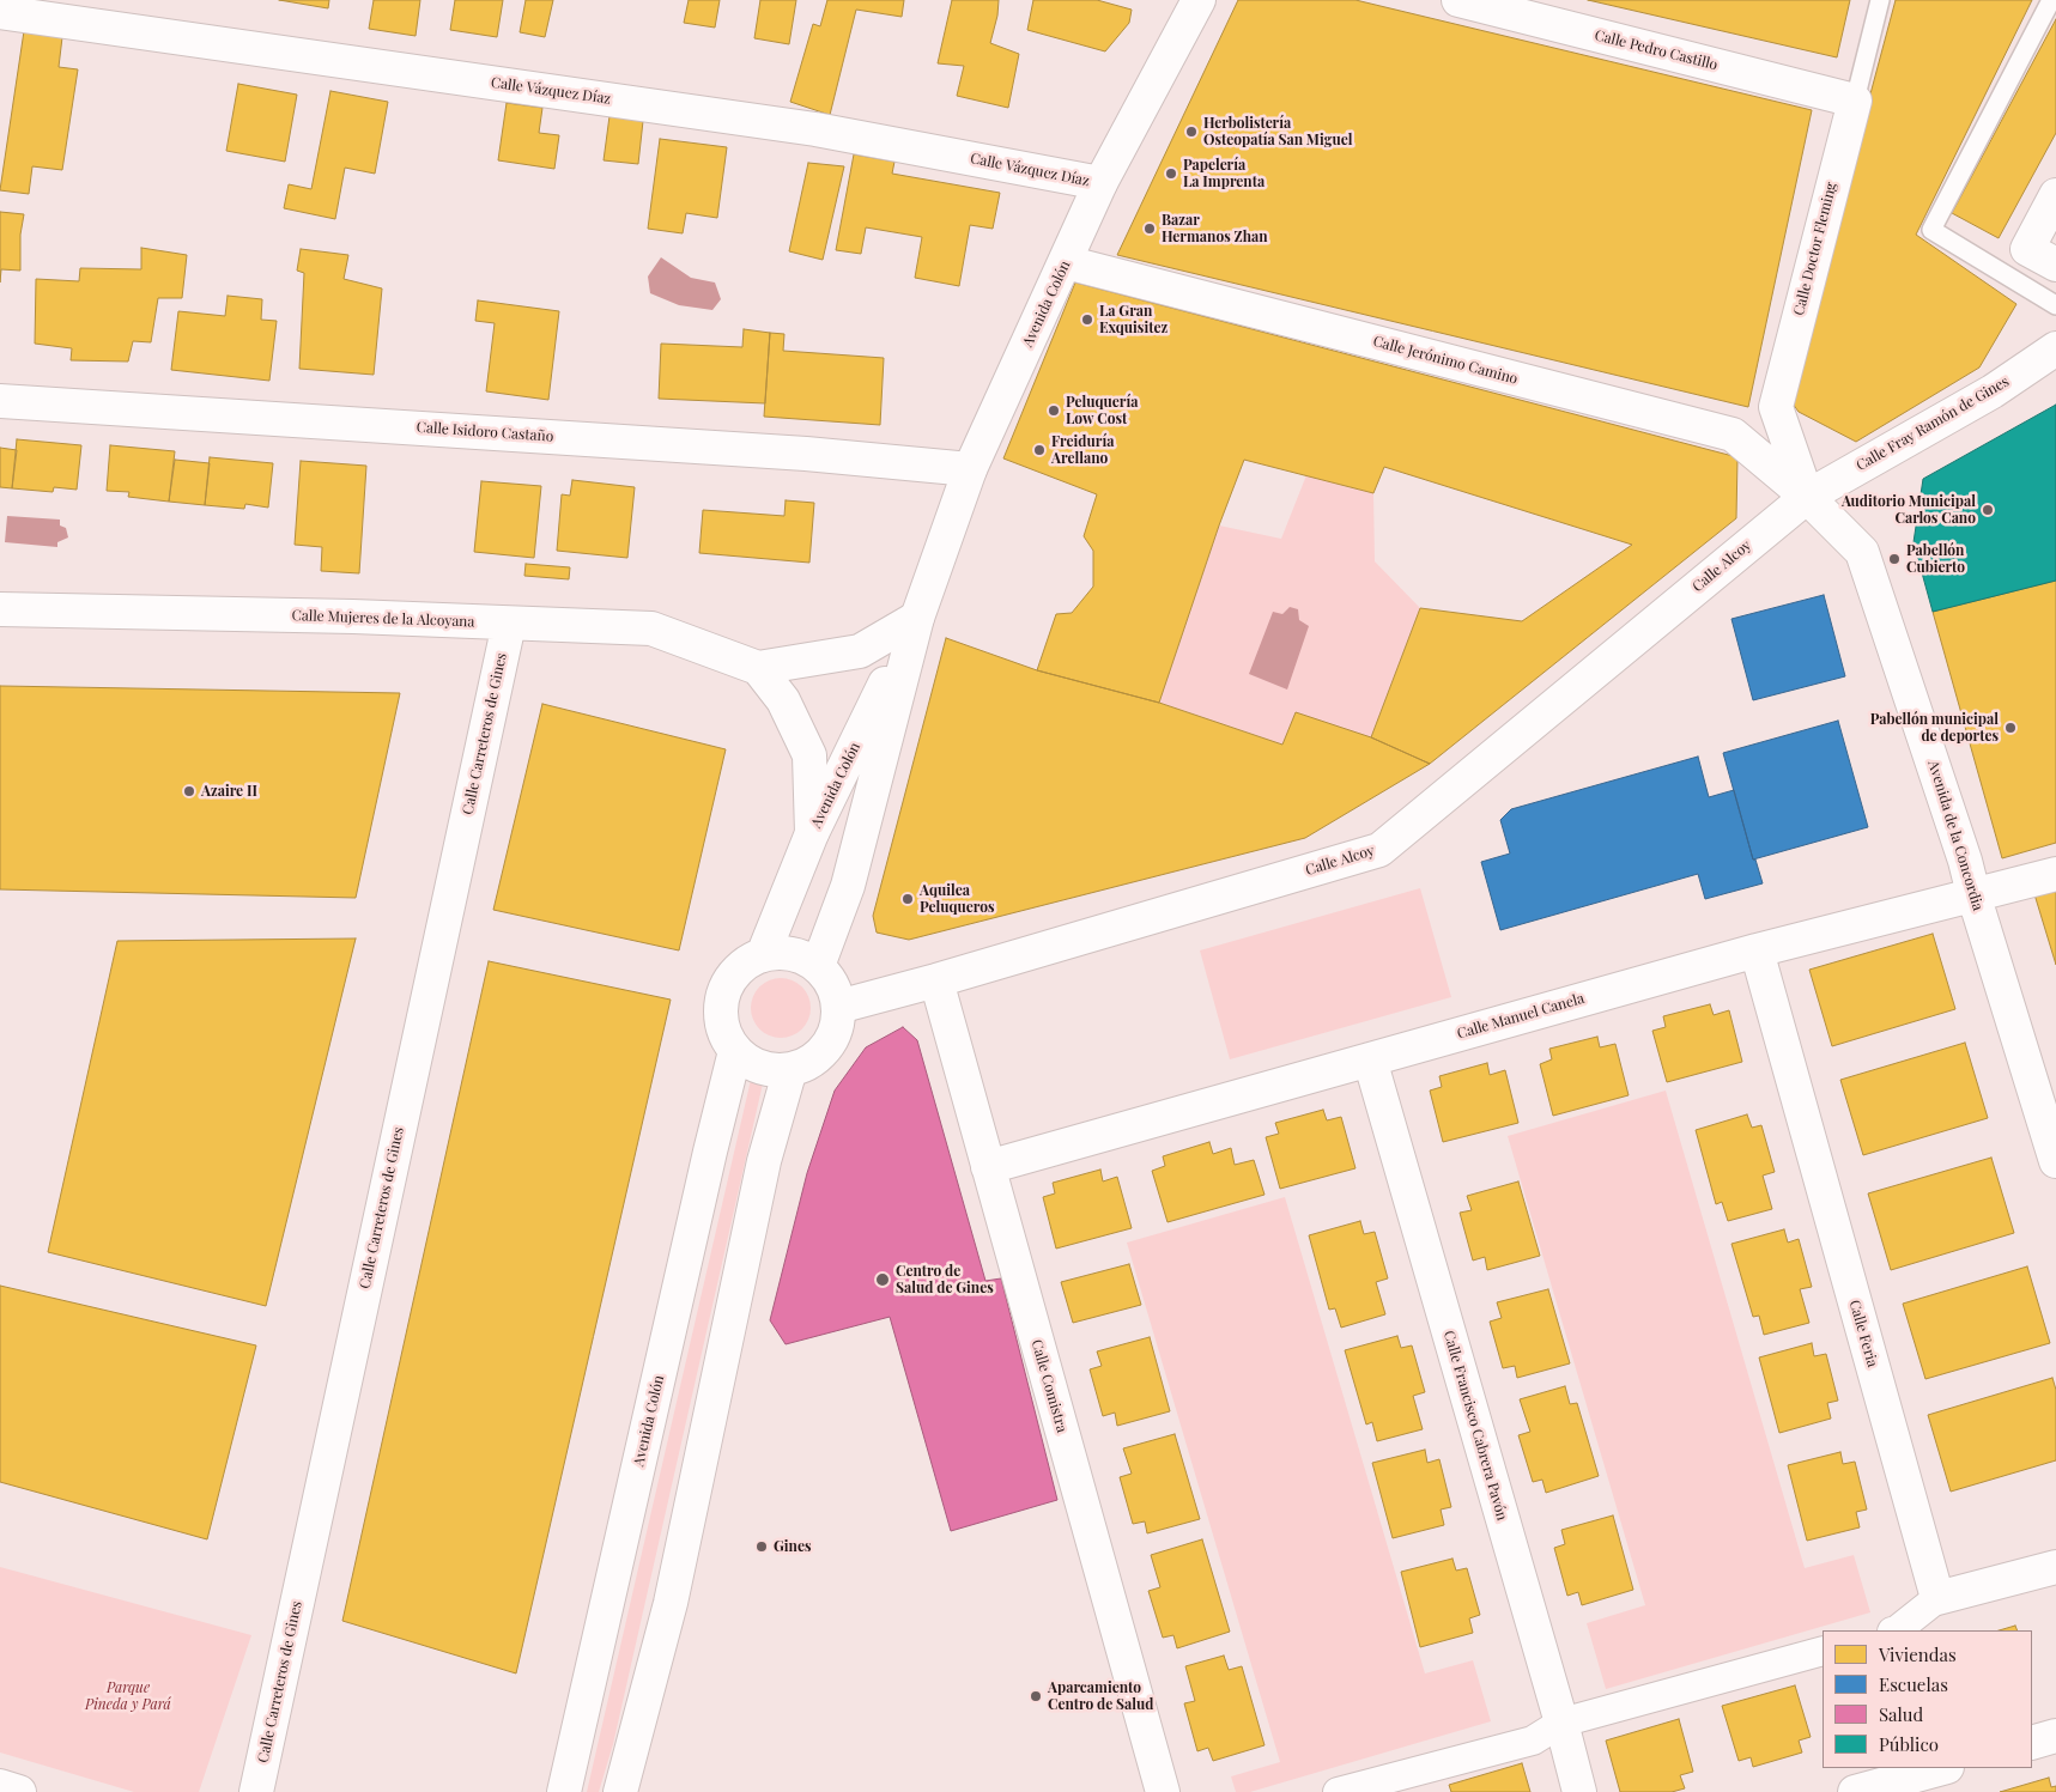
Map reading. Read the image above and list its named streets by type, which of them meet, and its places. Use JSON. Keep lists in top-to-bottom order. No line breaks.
{"streets":{"street":["Calle Pedro Castillo","Calle Vázquez Díaz","Calle Doctor Fleming","Avenida Colón","Calle Jerónimo Camino","Calle Fray Ramón de Gines","Calle Isidoro Castaño","Calle Alcoy","Calle Mujeres de la Alcoyana","Calle Carreteros de Gines","Avenida de la Concordia","Calle Manuel Canela","Calle Feria","Calle Comistra","Calle Francisco Cabrera Pavón"]},"crossings":[["Calle Pedro Castillo","Calle Doctor Fleming"],["Calle Vázquez Díaz","Avenida Colón"],["Calle Doctor Fleming","Calle Jerónimo Camino"],["Calle Doctor Fleming","Calle Fray Ramón de Gines"],["Calle Doctor Fleming","Calle Alcoy"],["Calle Doctor Fleming","Avenida de la Concordia"],["Avenida Colón","Calle Jerónimo Camino"],["Avenida Colón","Calle Isidoro Castaño"],["Avenida Colón","Calle Alcoy"],["Avenida Colón","Calle Mujeres de la Alcoyana"],["Calle Jerónimo Camino","Calle Fray Ramón de Gines"],["Calle Jerónimo Camino","Calle Alcoy"],["Calle Jerónimo Camino","Avenida de la Concordia"],["Calle Fray Ramón de Gines","Calle Alcoy"],["Calle Fray Ramón de Gines","Avenida de la Concordia"],["Calle Alcoy","Avenida de la Concordia"],["Calle Alcoy","Calle Comistra"],["Calle Mujeres de la Alcoyana","Calle Carreteros de Gines"],["Avenida de la Concordia","Calle Manuel Canela"],["Calle Manuel Canela","Calle Feria"],["Calle Manuel Canela","Calle Comistra"],["Calle Manuel Canela","Calle Francisco Cabrera Pavón"]],"parks":["Parque Pineda y Pará"],"places":["Herbolistería Osteopatía San Miguel","Papelería La Imprenta","Bazar Hermanos Zhan","La Gran Exquisitez","Peluquería Low Cost","Freiduría Arellano","Auditorio Municipal Carlos Cano","Pabellón Cubierto","Pabellón municipal de deportes","Azaire II","Aquilea Peluqueros","Centro de Salud de Gines","Gines","Aparcamiento Centro de Salud"],"legend":["Viviendas","Escuelas","Salud","Público"]}
